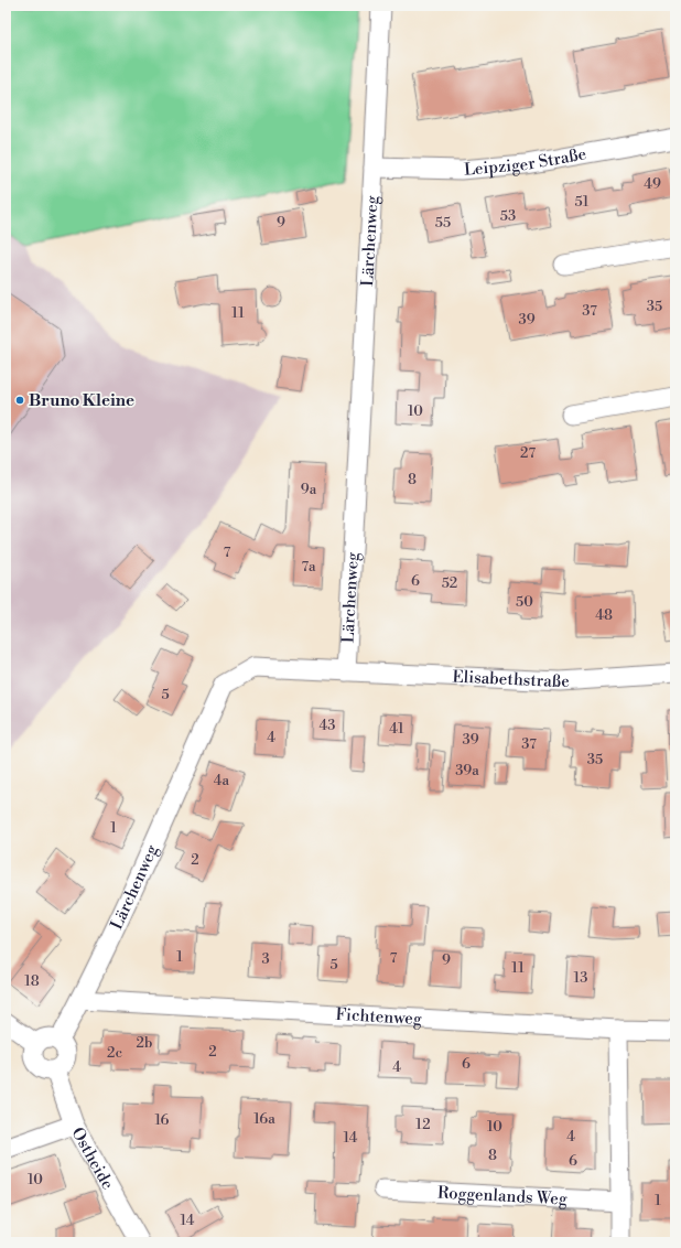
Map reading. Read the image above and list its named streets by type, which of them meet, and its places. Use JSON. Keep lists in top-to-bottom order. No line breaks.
{"streets":{"street":["Leipziger Straße","Lärchenweg","Elisabethstraße","Fichtenweg","Ostheide","Roggenlands Weg"]},"crossings":[["Leipziger Straße","Lärchenweg"],["Lärchenweg","Elisabethstraße"],["Lärchenweg","Fichtenweg"],["Lärchenweg","Ostheide"]],"places":["Bruno Kleine"],"house_numbers":["49","51","53","9","55","35","37","11","39","10","27","8","9a","7","7a","6","52","50","48","5","43","41","4","39","37","35","39a","4a","1","2","1","7","3","9","5","11","13","18","2b","2","2c","6","4","16a","16","12","10","4","14","8","6","10","1","14"]}
